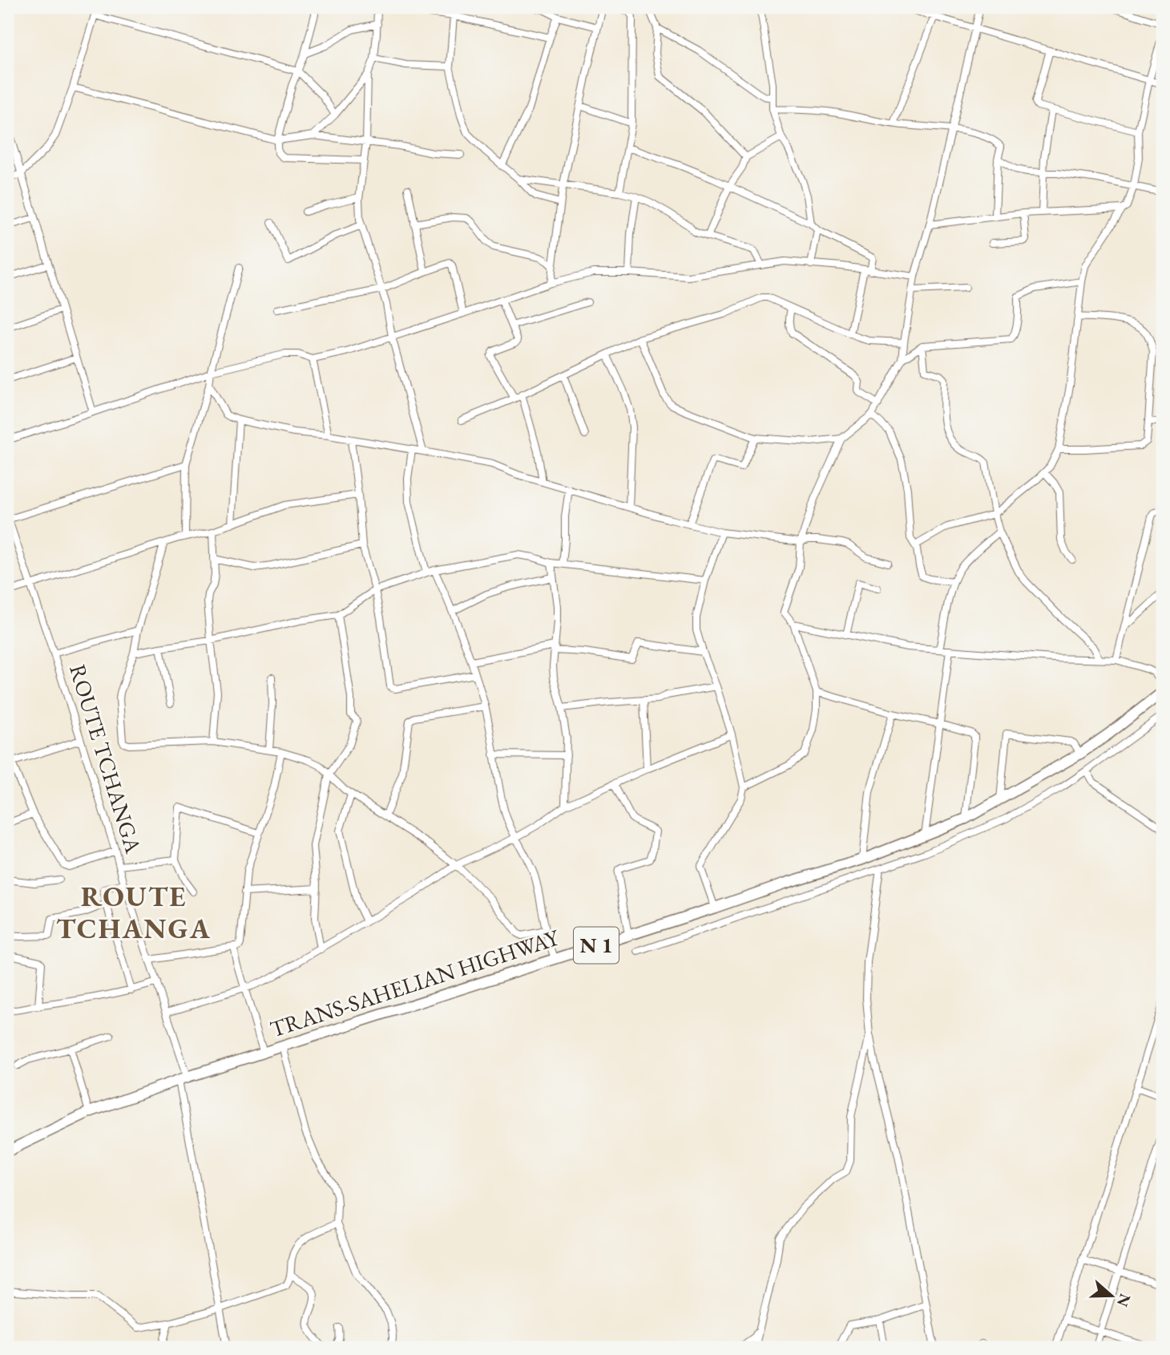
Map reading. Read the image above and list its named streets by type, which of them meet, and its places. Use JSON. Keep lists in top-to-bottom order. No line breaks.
{"streets":{"highway":["N 1","TRANS-SAHELIAN HIGHWAY"],"street":["ROUTE TCHANGA"]},"crossings":[["ROUTE TCHANGA","TRANS-SAHELIAN HIGHWAY"]],"districts":["ROUTE TCHANGA"],"north":"right"}
